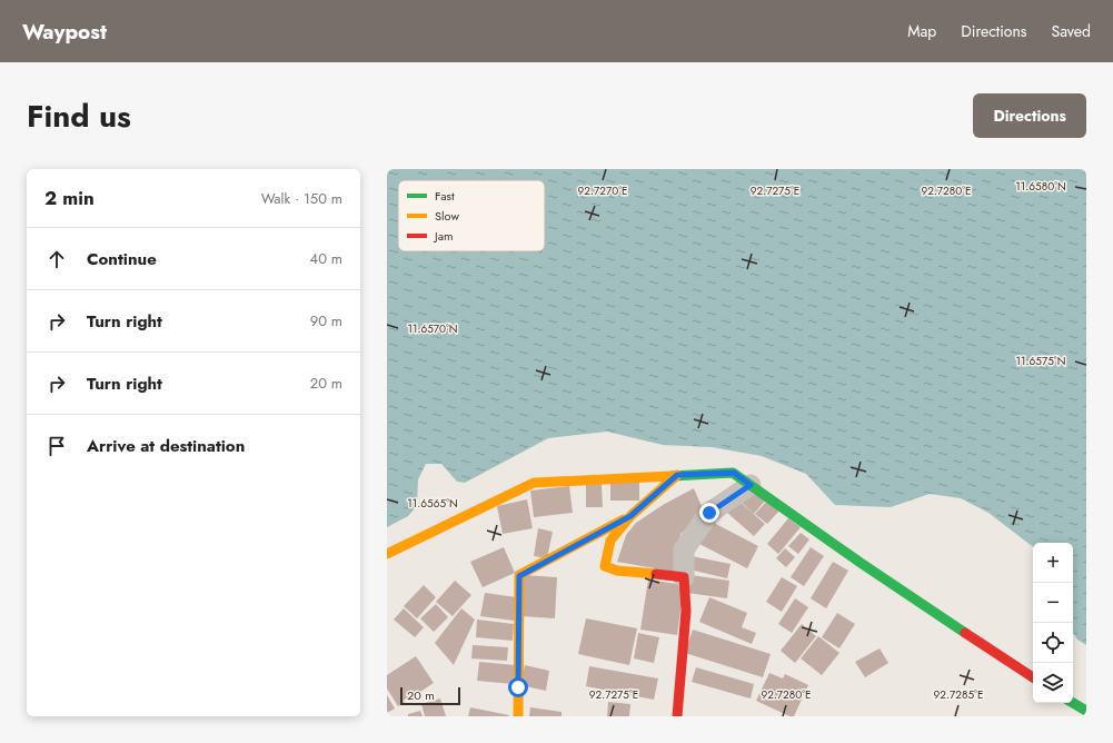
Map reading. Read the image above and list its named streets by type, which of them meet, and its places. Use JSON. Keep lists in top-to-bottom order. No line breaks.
{"legend":["Fast","Slow","Jam"],"scale_bar":"20 m","page":{"header":"Waypost","nav":["Map","Directions","Saved"],"title":"Find us","buttons":"Directions","heading":["2 min","Walk · 150 m"],"list":[["Continue","40 m"],["Turn right","90 m"],["Turn right","20 m"],"Arrive at destination"],"map_buttons":["+","−"],"scale":"20 m"},"coordinates":["11.6580°N","92.7270°E","92.7275°E","92.7280°E","11.6570°N","11.6575°N","11.6565°N","92.7285°E"]}
